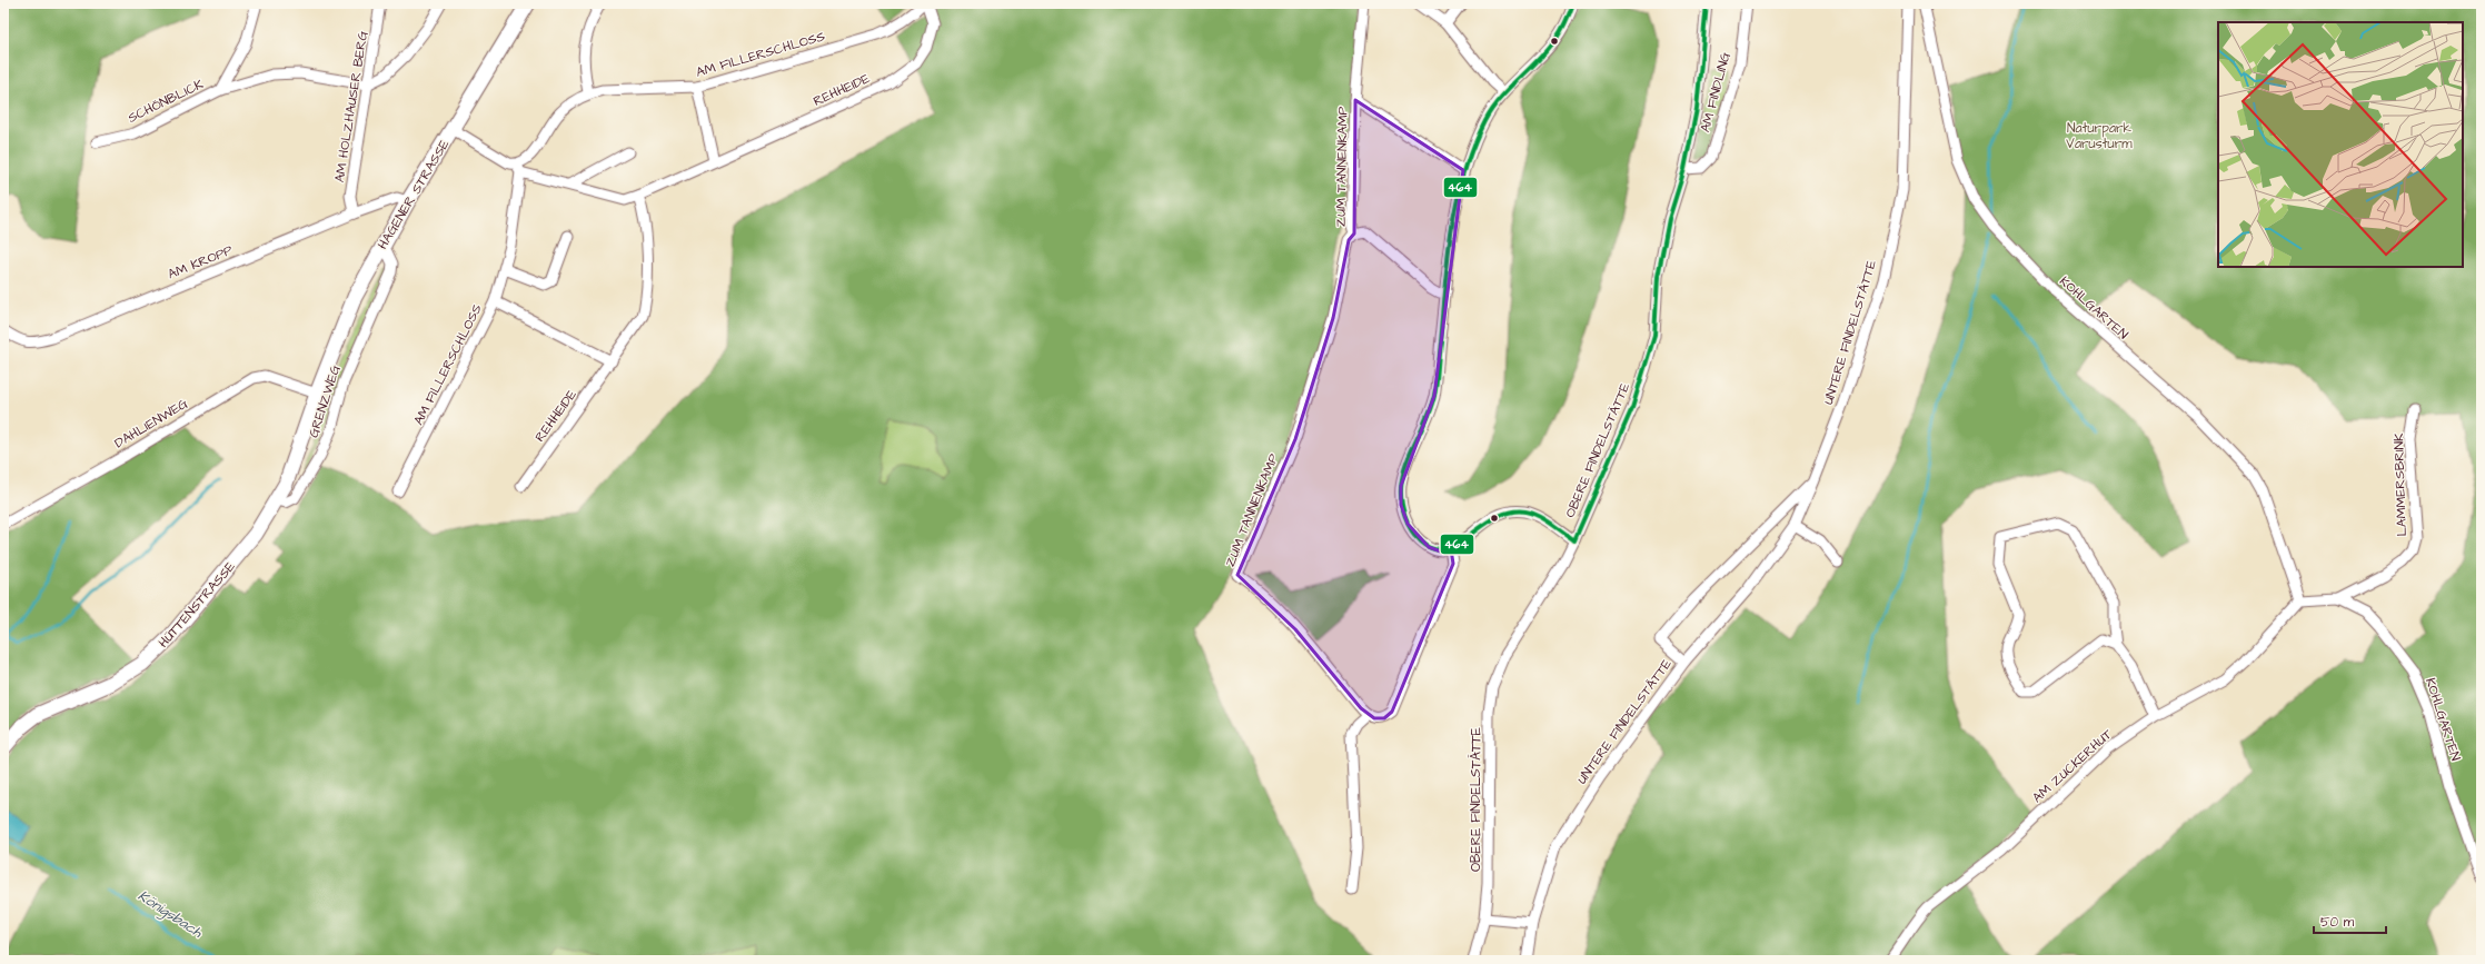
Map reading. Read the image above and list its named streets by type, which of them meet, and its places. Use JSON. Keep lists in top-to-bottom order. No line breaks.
{"streets":{"main road":["HAGENER STRASSE","HÜTTENSTRASSE"],"street":["AM FILLERSCHLOSS","REHHEIDE","AM FINDLING","SCHÖNBLICK","AM HOLZHAUSER BERG","ZUM TANNENKAMP","AM KROPP","KOHLGARTEN","UNTERE FINDELSTÄTTE","GRENZWEG","DAHLIENWEG","OBERE FINDELSTÄTTE","LAMMERSBRINK","AM ZUCKERHUT"]},"crossings":[["AM FILLERSCHLOSS","REHHEIDE"],["AM FINDLING","OBERE FINDELSTÄTTE"],["SCHÖNBLICK","AM HOLZHAUSER BERG"],["AM HOLZHAUSER BERG","AM KROPP"],["HAGENER STRASSE","AM KROPP"],["HAGENER STRASSE","GRENZWEG"],["HAGENER STRASSE","DAHLIENWEG"],["HAGENER STRASSE","HÜTTENSTRASSE"],["KOHLGARTEN","LAMMERSBRINK"],["KOHLGARTEN","AM ZUCKERHUT"],["GRENZWEG","HÜTTENSTRASSE"],["DAHLIENWEG","HÜTTENSTRASSE"]],"water":["Königsbach"],"parks":["Naturpark Varusturm"],"lines":["transit line 464"],"scale_bar":"50 m"}
